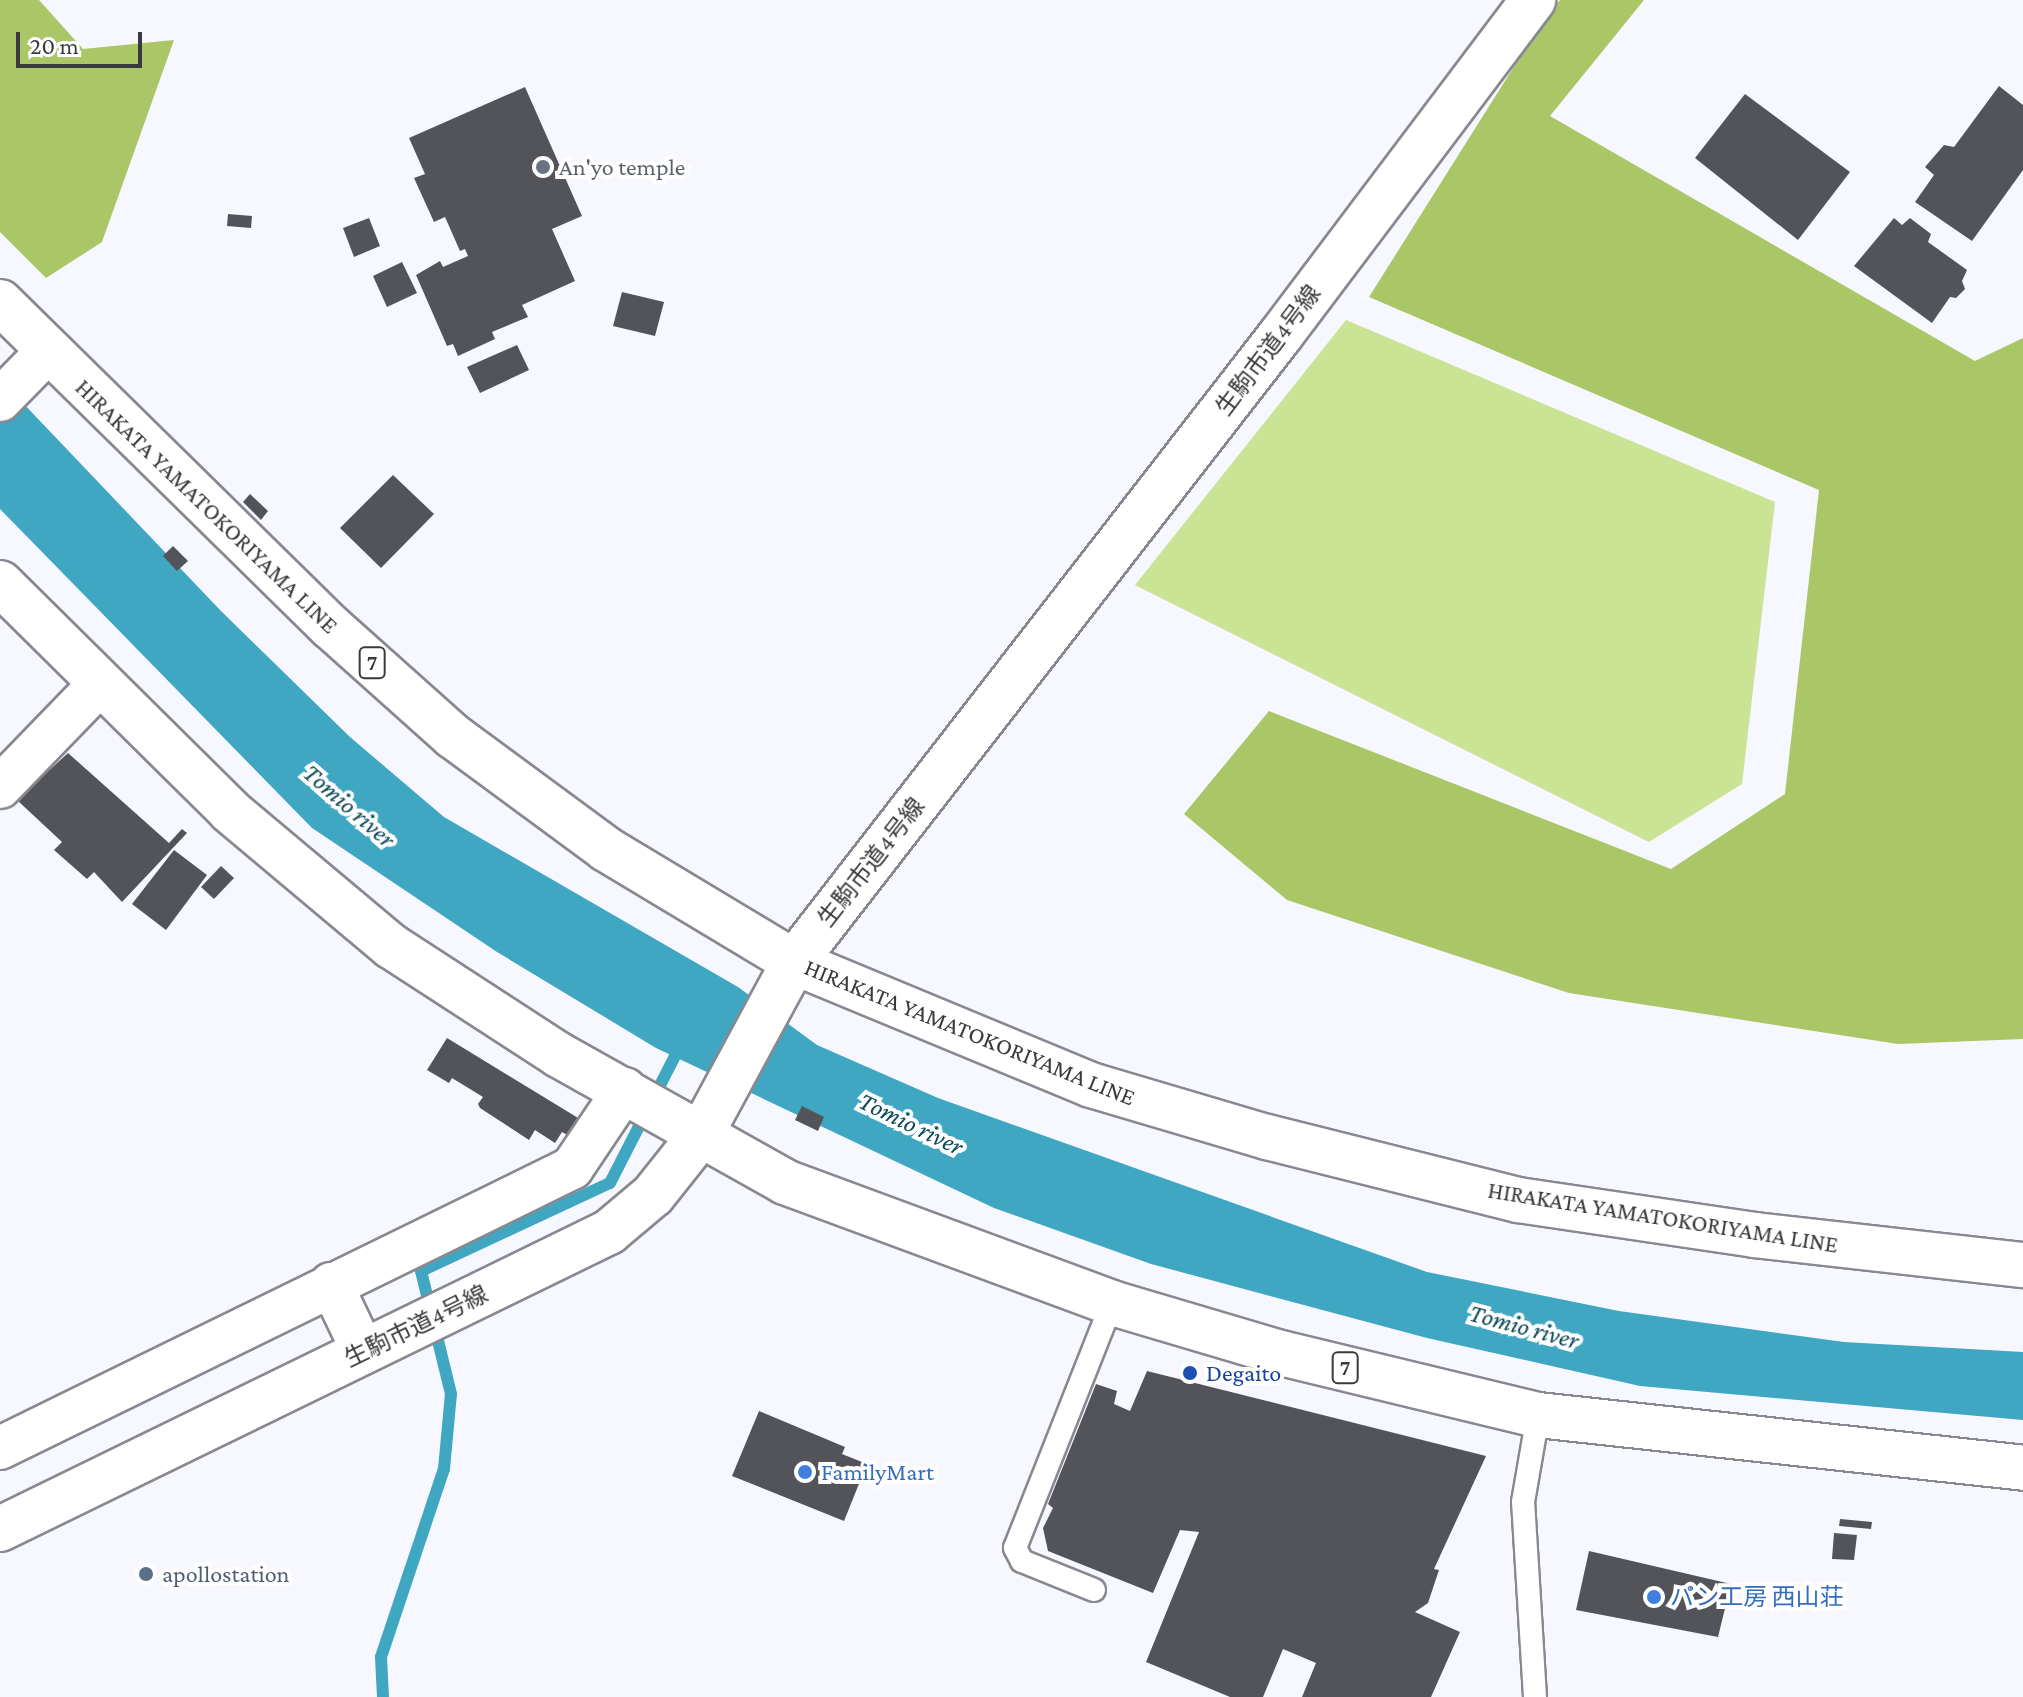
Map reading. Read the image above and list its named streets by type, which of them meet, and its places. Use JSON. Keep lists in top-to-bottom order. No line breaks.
{"streets":{"main road":["生駒市道4号線","HIRAKATA YAMATOKORIYAMA LINE","7"]},"crossings":[["生駒市道4号線","HIRAKATA YAMATOKORIYAMA LINE"],["生駒市道4号線","7"]],"water":["Tomio river"],"places":["An'yo temple","Degaito","FamilyMart","apollostation","パン工房 西山荘"],"scale_bar":"20 m"}
